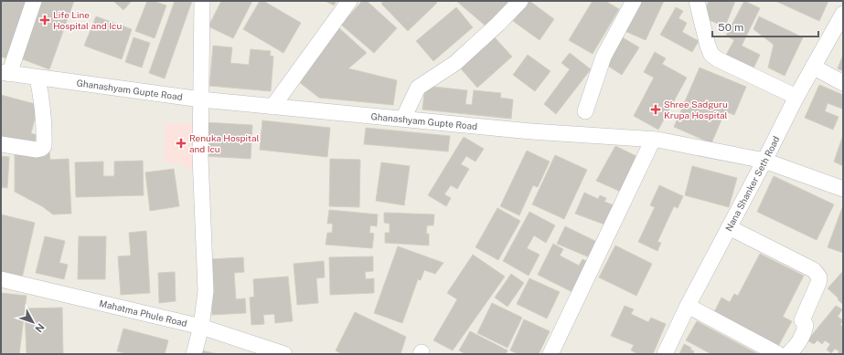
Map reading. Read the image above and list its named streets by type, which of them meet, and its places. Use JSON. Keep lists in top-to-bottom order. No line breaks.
{"streets":{"street":["Ghanashyam Gupte Road","Nana Shanker Seth Road","Mahatma Phule Road"]},"crossings":[["Ghanashyam Gupte Road","Nana Shanker Seth Road"]],"places":{"health":["Life Line Hospital and Icu","Shree Sadguru Krupa Hospital","Renuka Hospital and Icu"]},"scale_bar":"50 m","north":"bottom right"}
